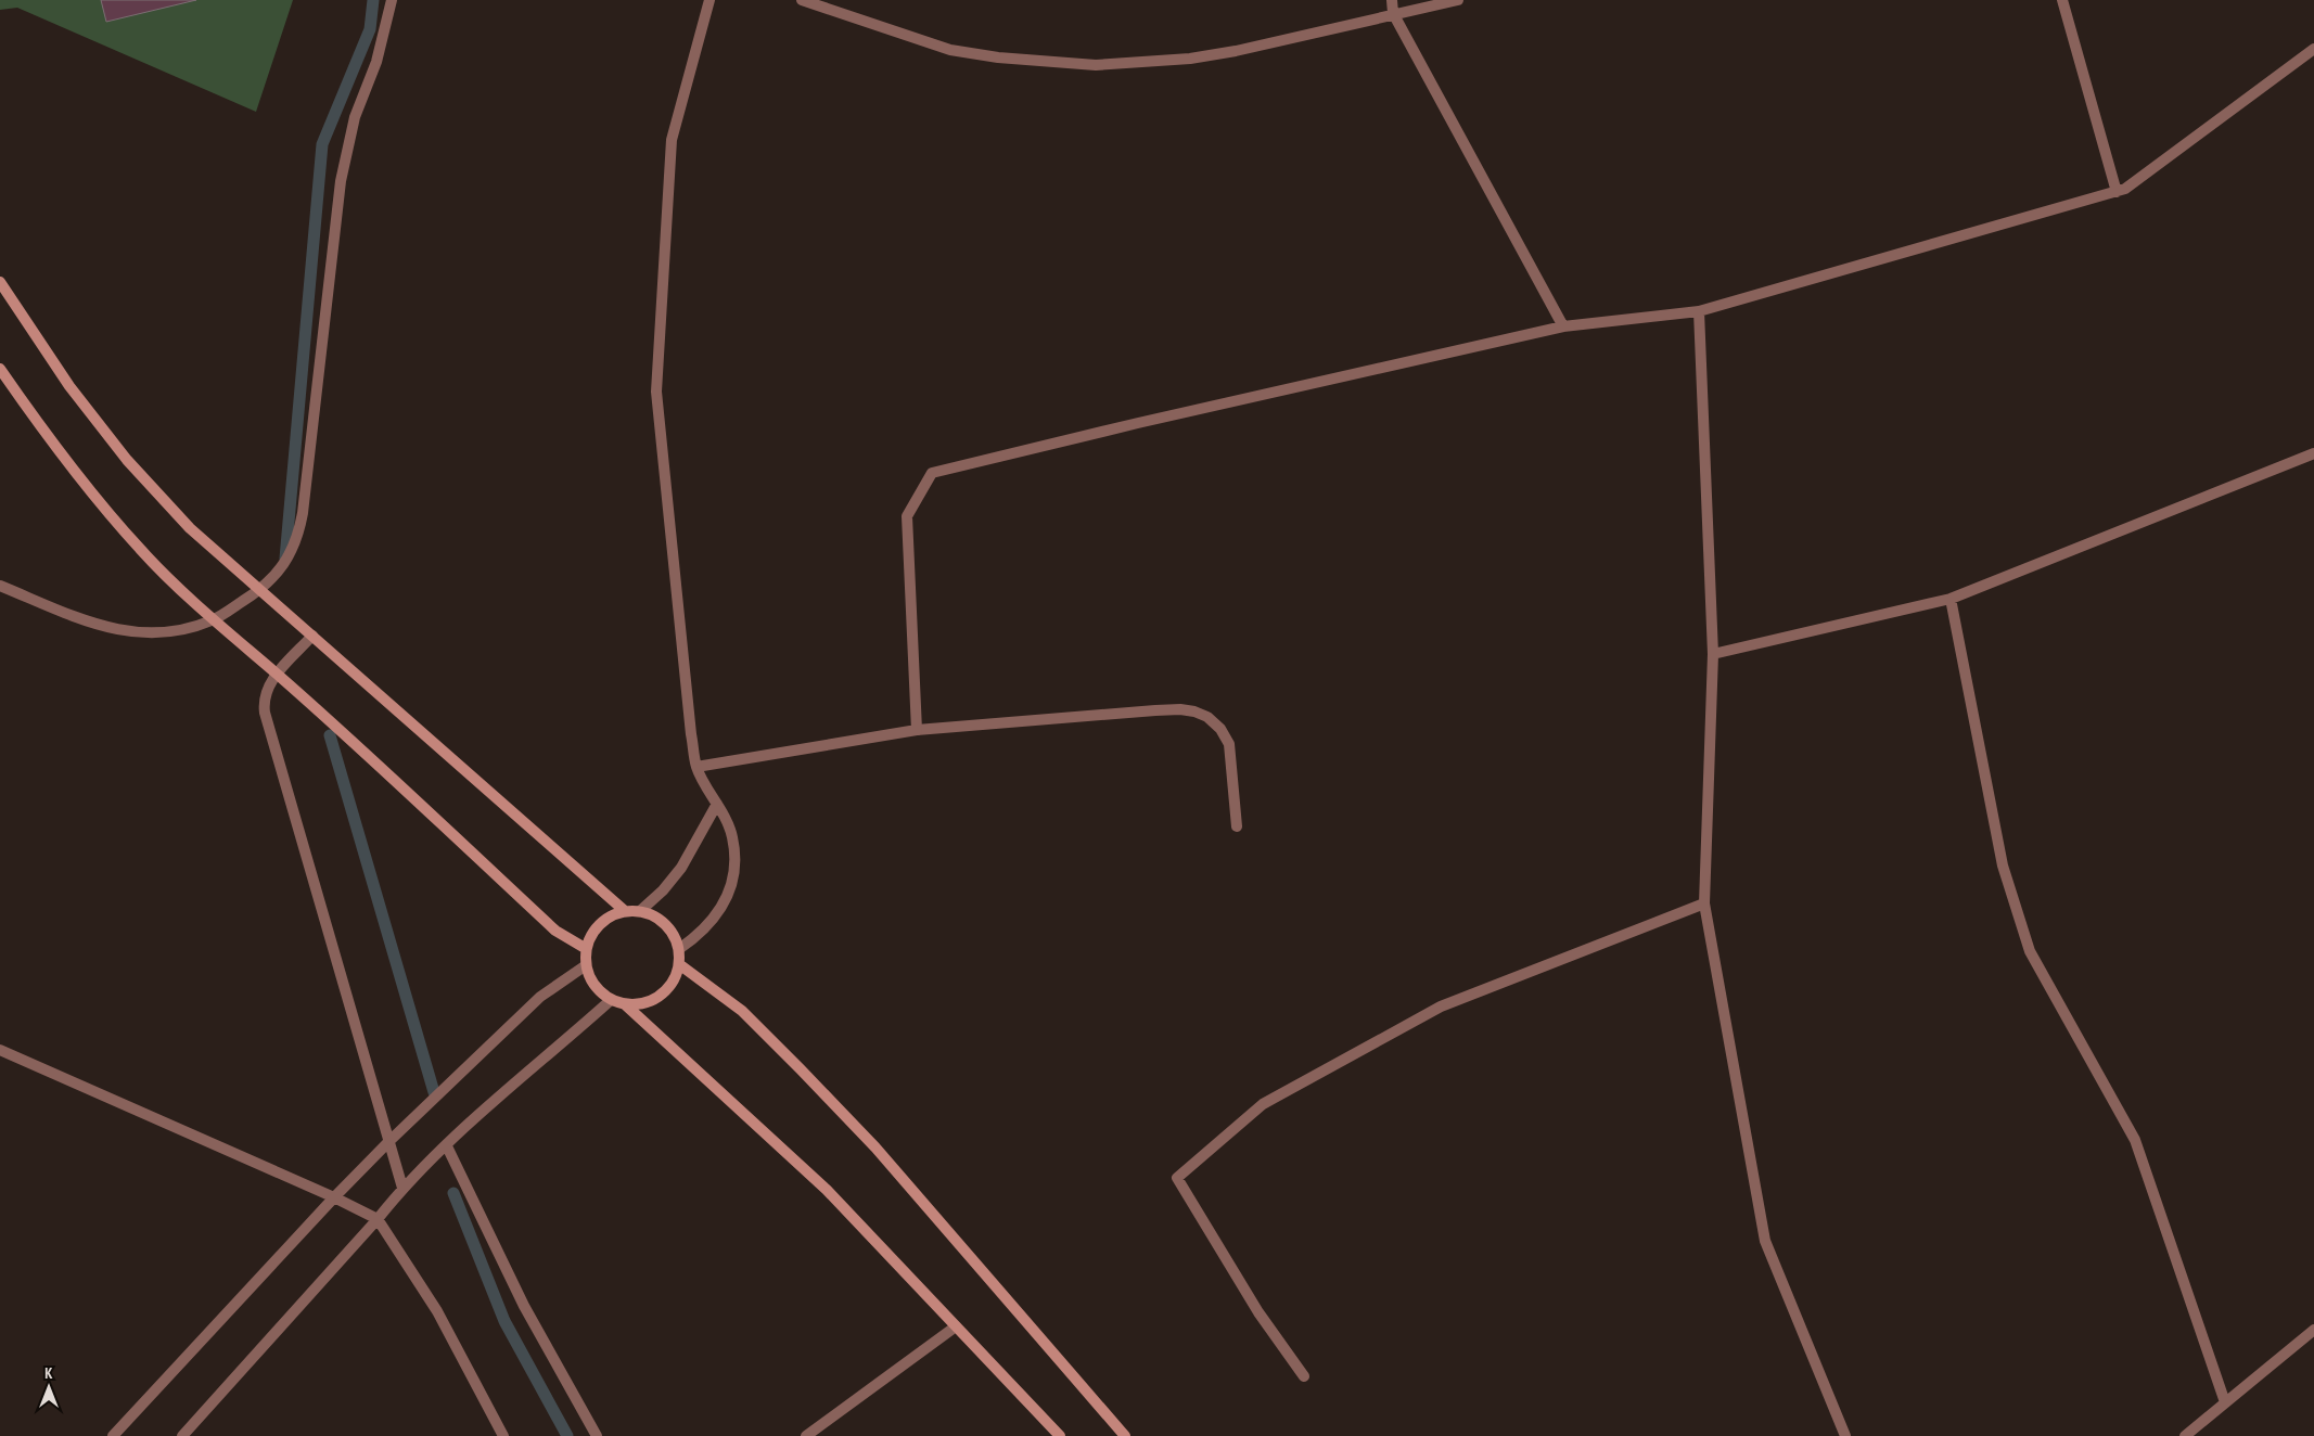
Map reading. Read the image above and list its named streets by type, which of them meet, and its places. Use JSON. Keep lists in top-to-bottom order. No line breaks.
{"north":"top"}
